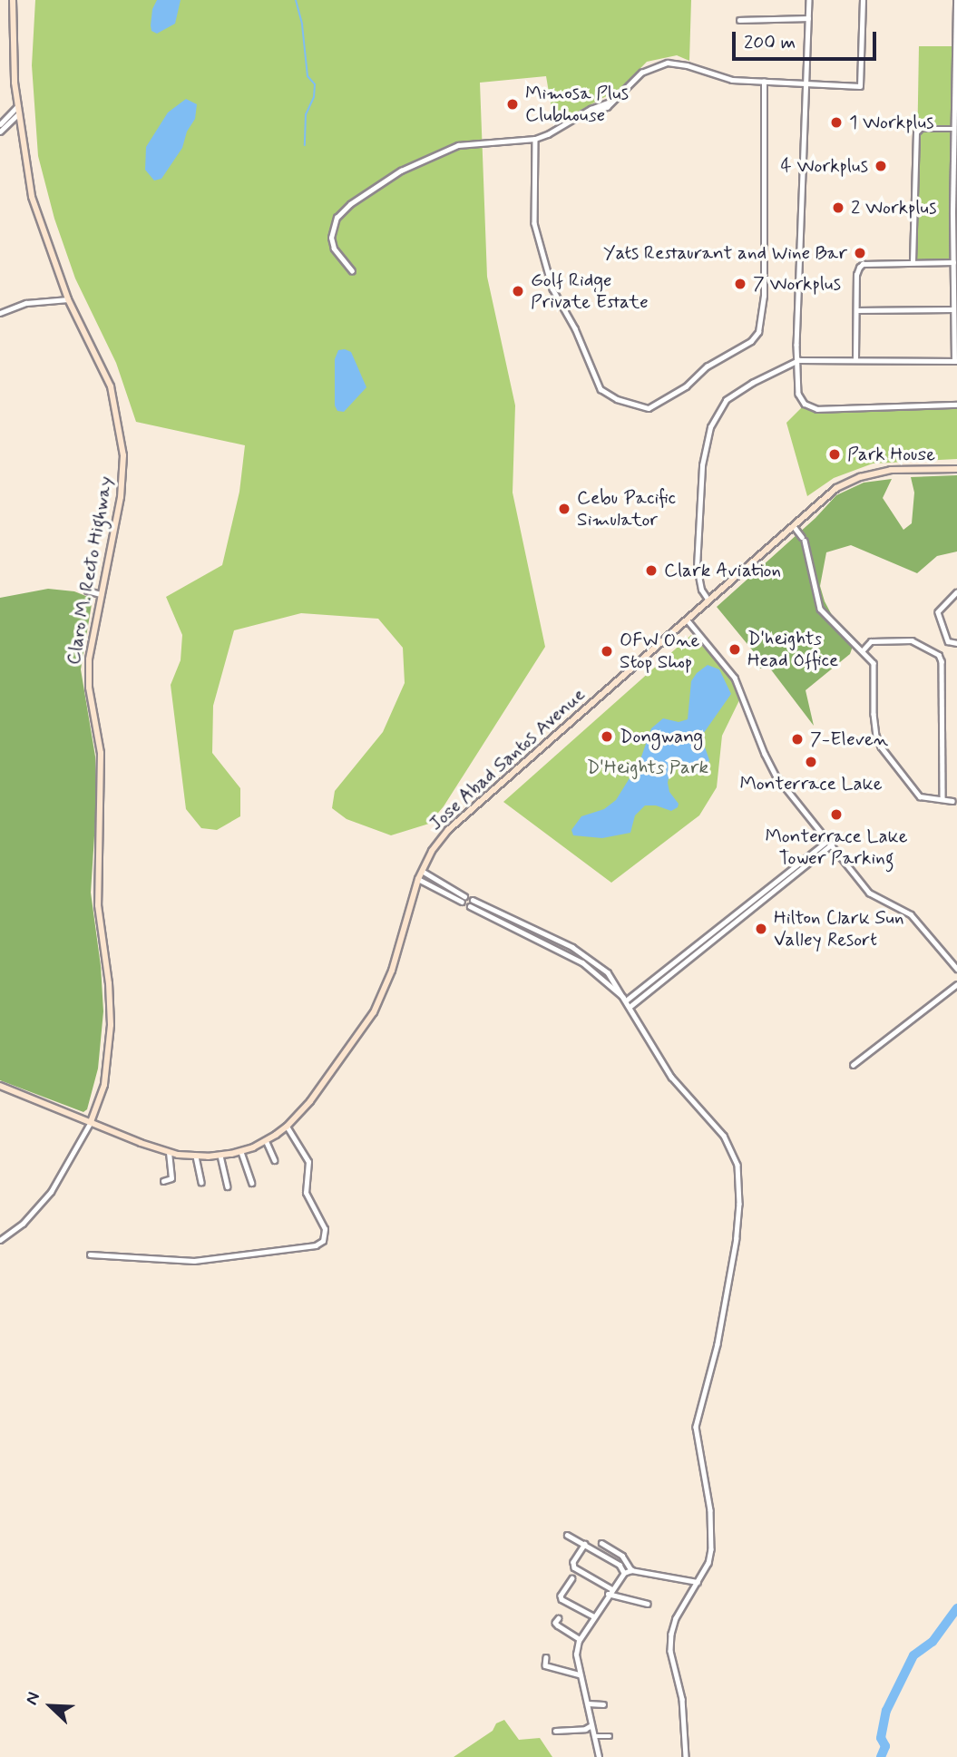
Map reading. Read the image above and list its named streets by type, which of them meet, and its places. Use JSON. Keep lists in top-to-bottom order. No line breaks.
{"streets":{"main road":["Claro M. Recto Highway","Jose Abad Santos Avenue"]},"crossings":[["Claro M. Recto Highway","Jose Abad Santos Avenue"]],"parks":["D'Heights Park"],"places":["Mimosa Plus Clubhouse","1 Workplus","4 Workplus","2 Workplus","Yats Restaurant and Wine Bar","7 Workplus","Golf Ridge Private Estate","Park House","Cebu Pacific Simulator","Clark Aviation","D'heights Head Office","OFW One Stop Shop","Dongwang","7-Eleven","Monterrace Lake","Monterrace Lake Tower Parking","Hilton Clark Sun Valley Resort"],"scale_bar":"200 m","north":"top left"}
